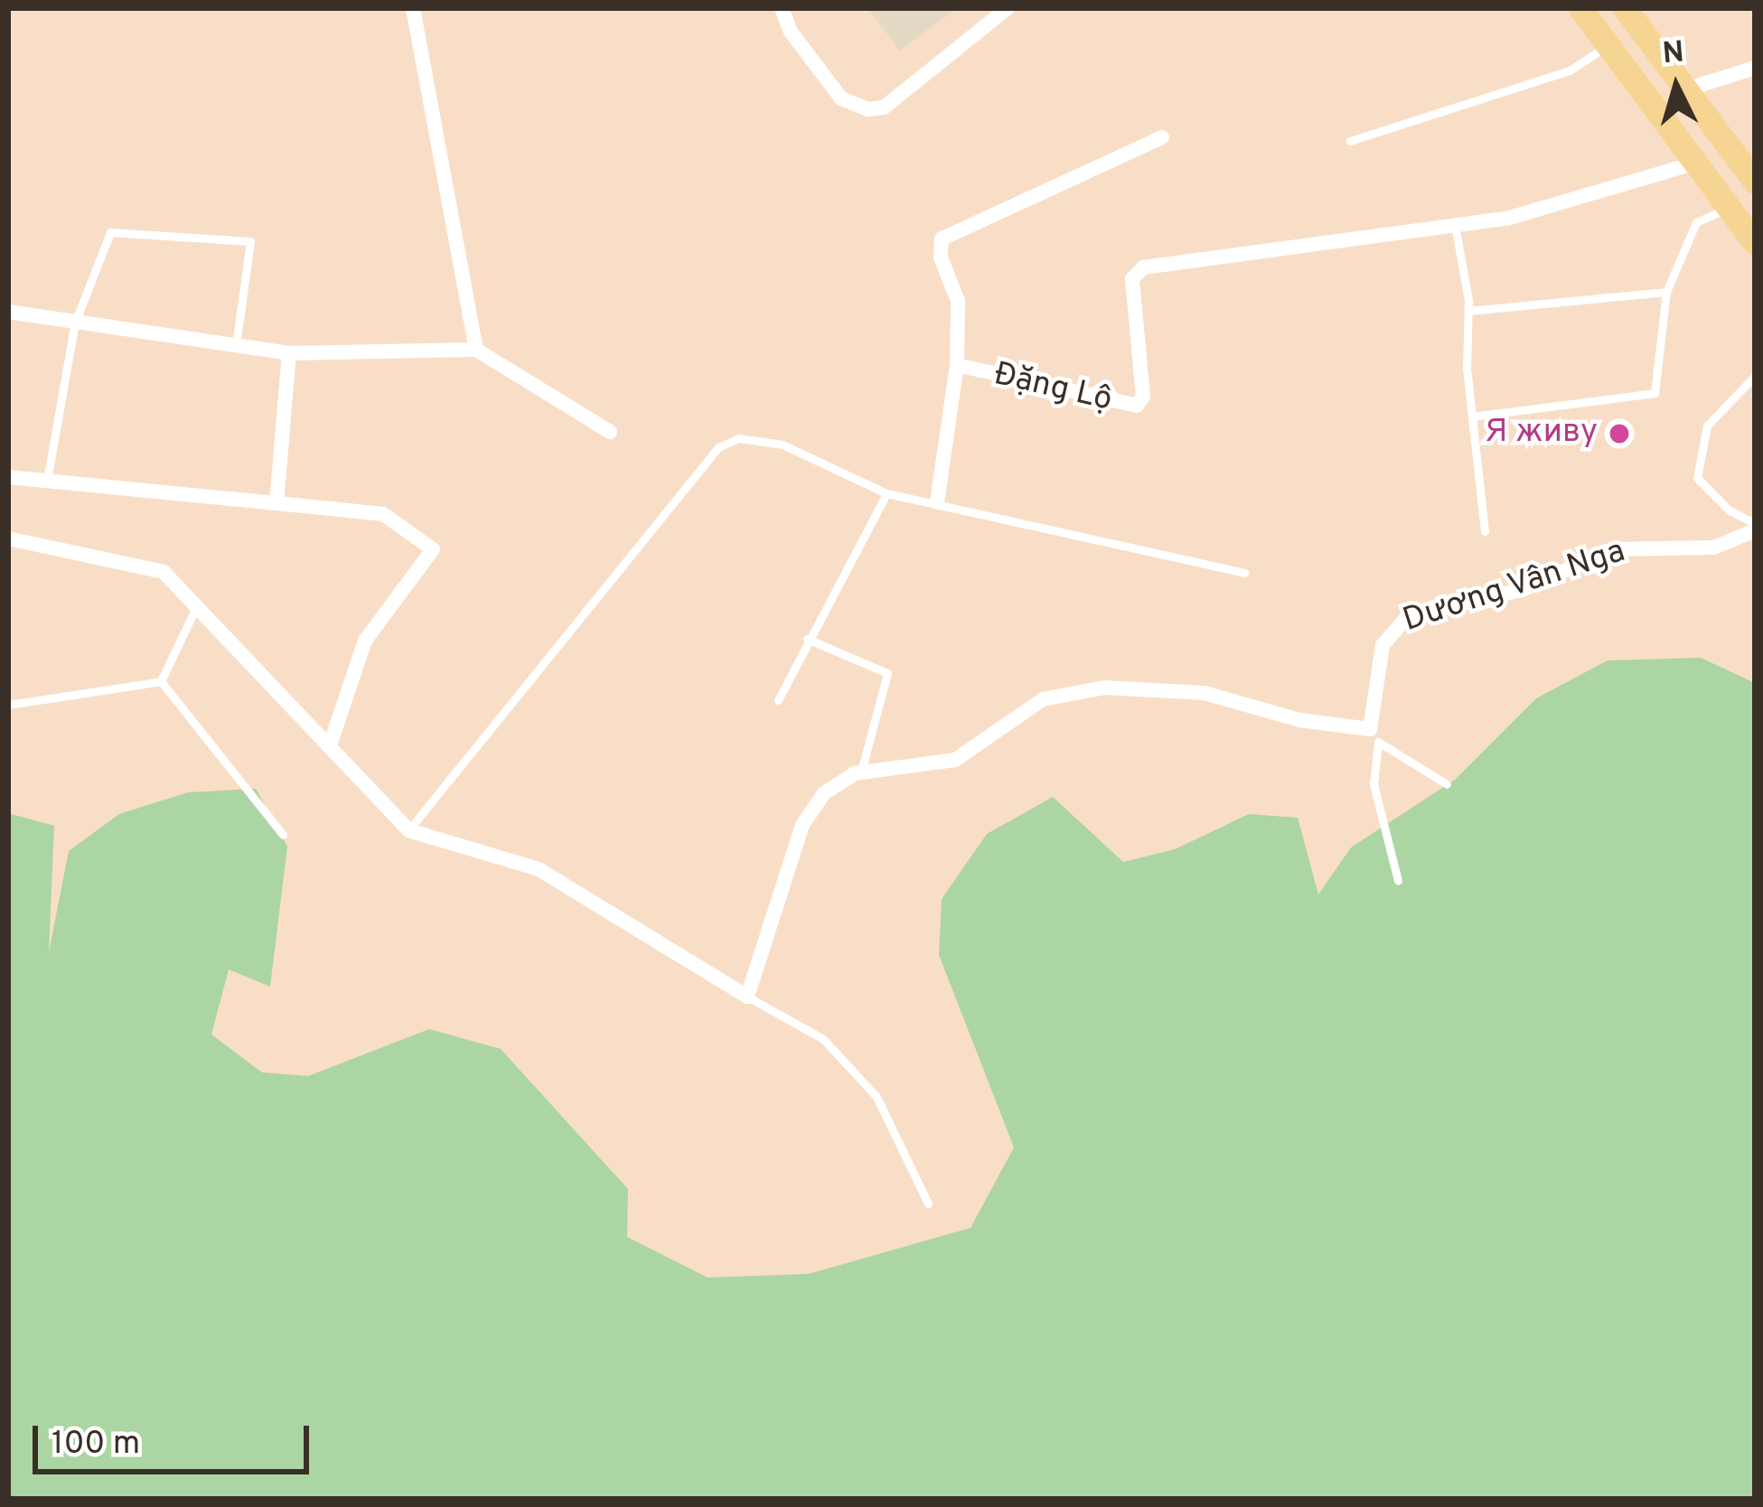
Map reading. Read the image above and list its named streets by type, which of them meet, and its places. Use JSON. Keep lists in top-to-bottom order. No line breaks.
{"streets":{"street":["Đặng Lộ","Dương Vân Nga"]},"places":["Я живу"],"scale_bar":"100 m","north":"top"}
